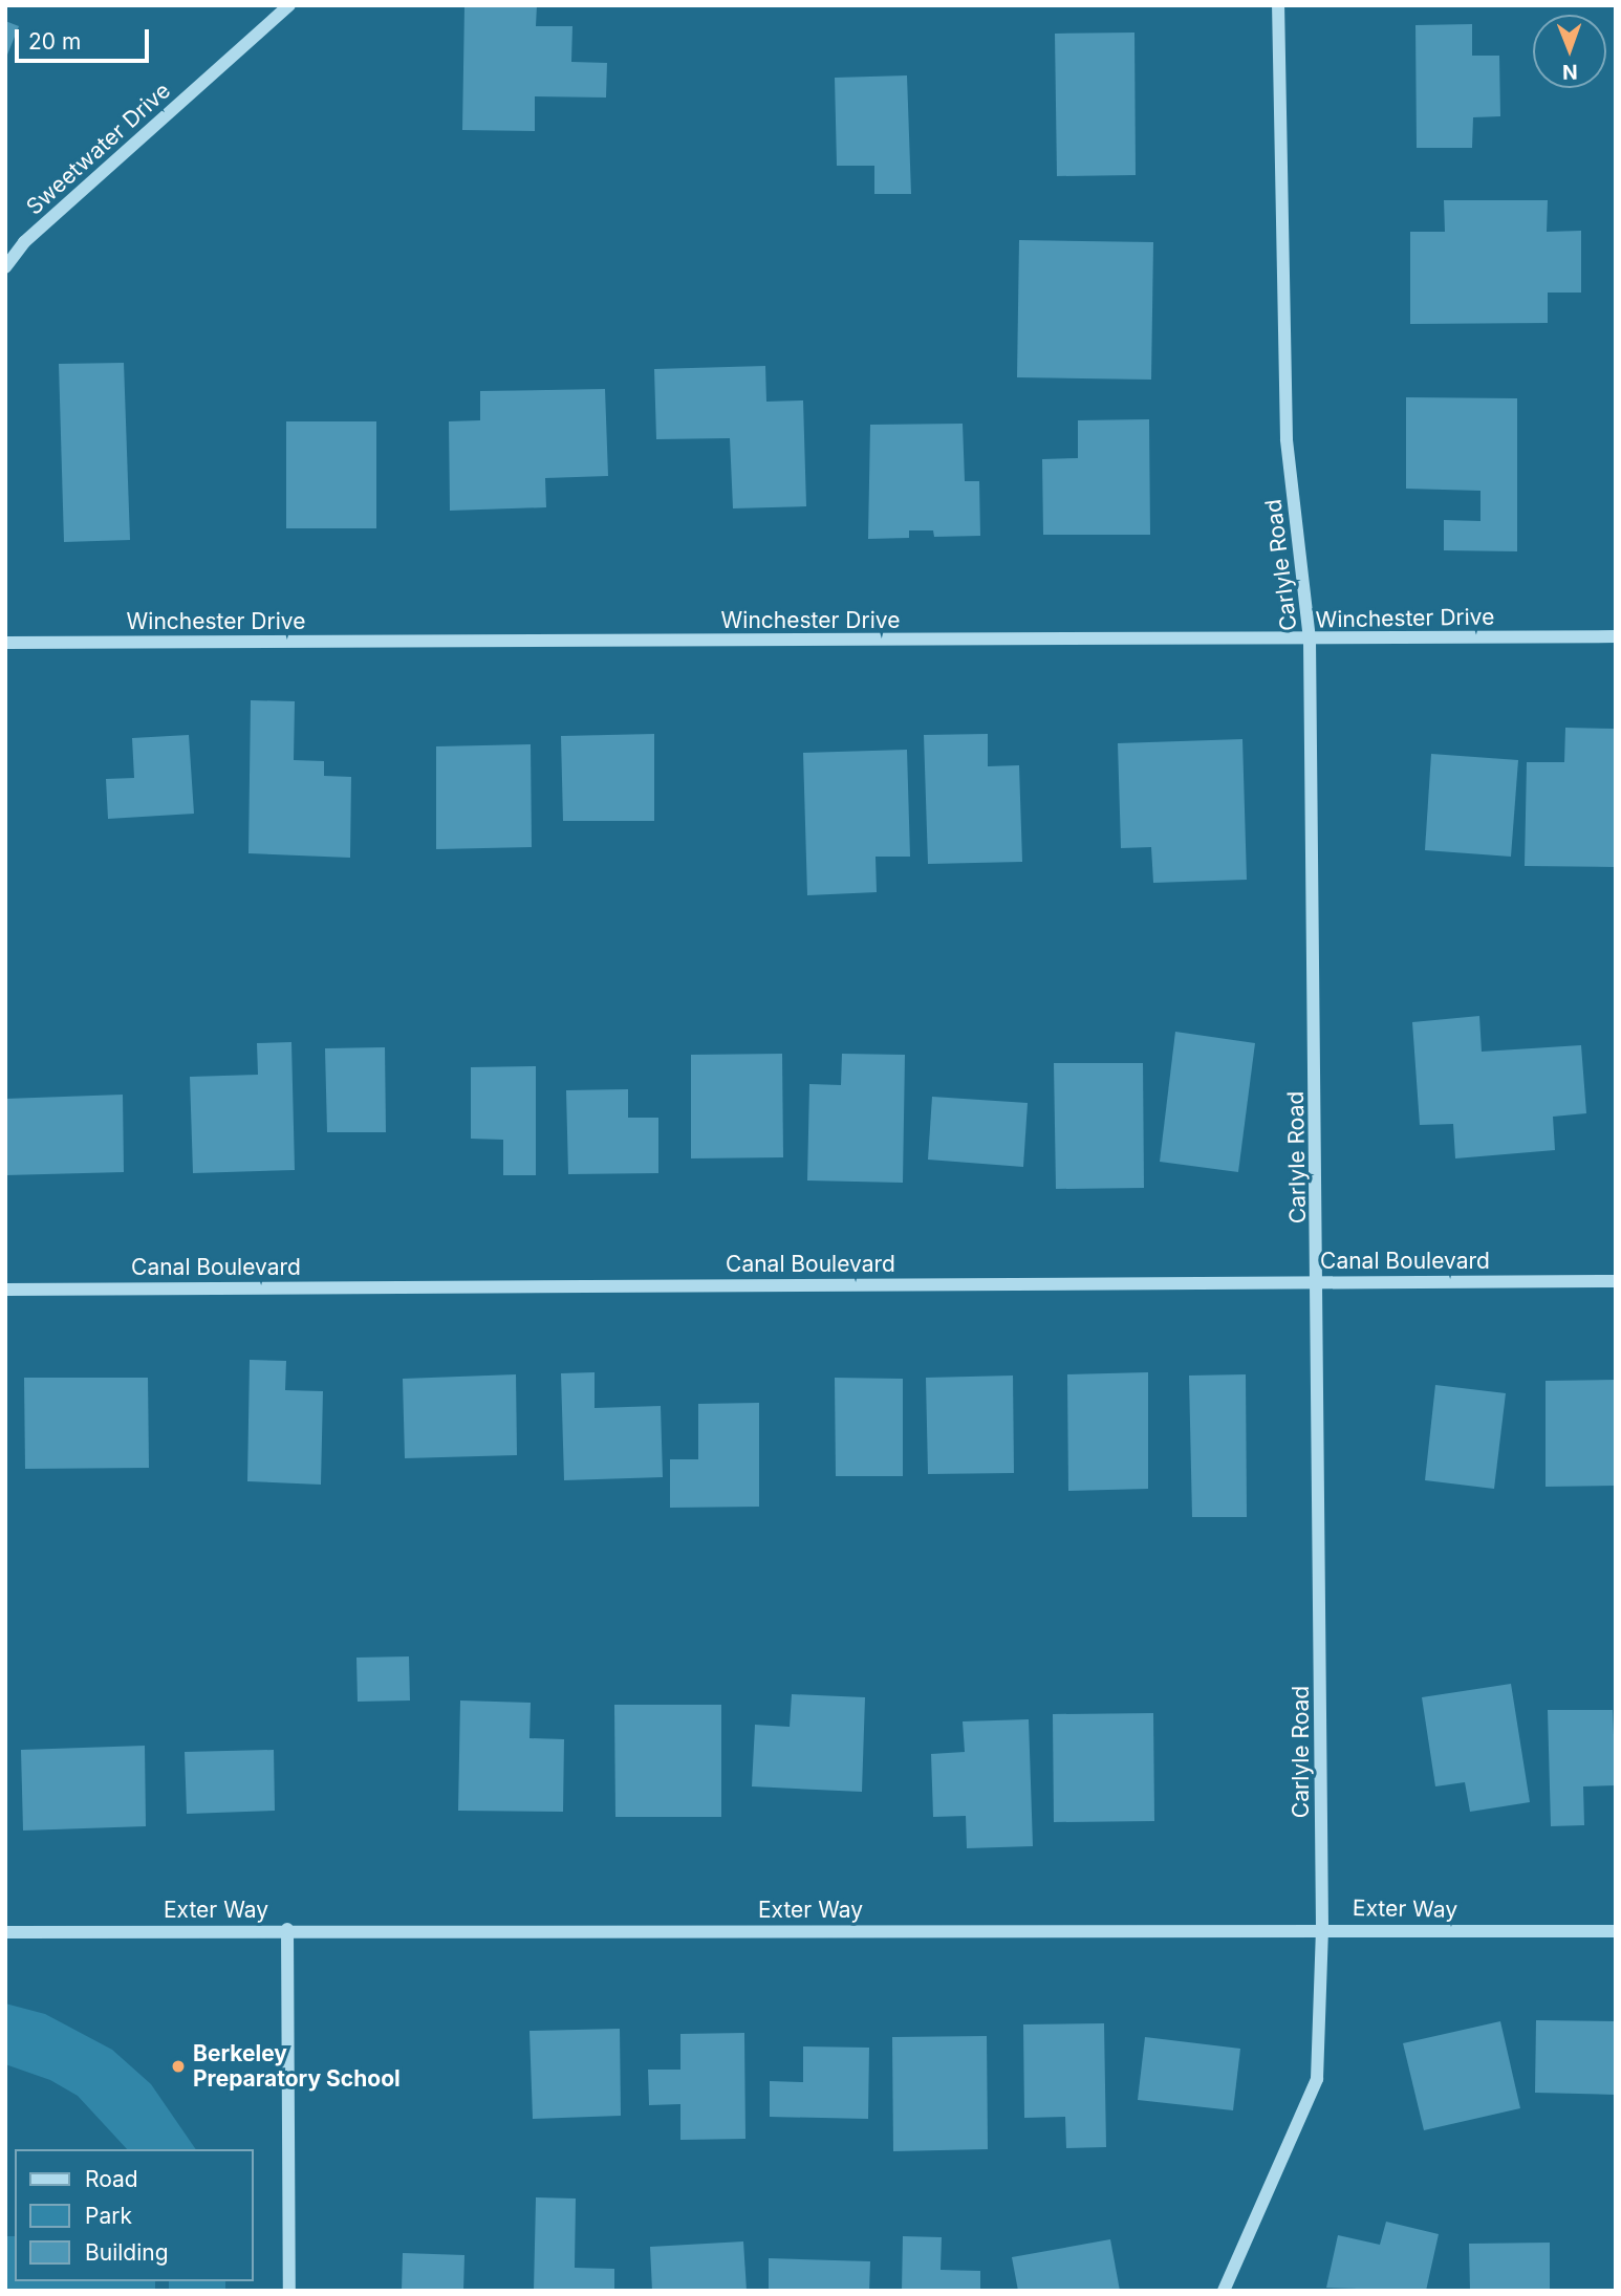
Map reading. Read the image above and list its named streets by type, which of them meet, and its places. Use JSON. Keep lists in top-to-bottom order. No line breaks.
{"streets":{"street":["Sweetwater Drive","Carlyle Road","Winchester Drive","Canal Boulevard","Exter Way"]},"crossings":[["Carlyle Road","Winchester Drive"],["Carlyle Road","Canal Boulevard"],["Carlyle Road","Exter Way"]],"places":["Berkeley Preparatory School"],"legend":["Road","Park","Building"],"scale_bar":"20 m","north":"bottom"}
